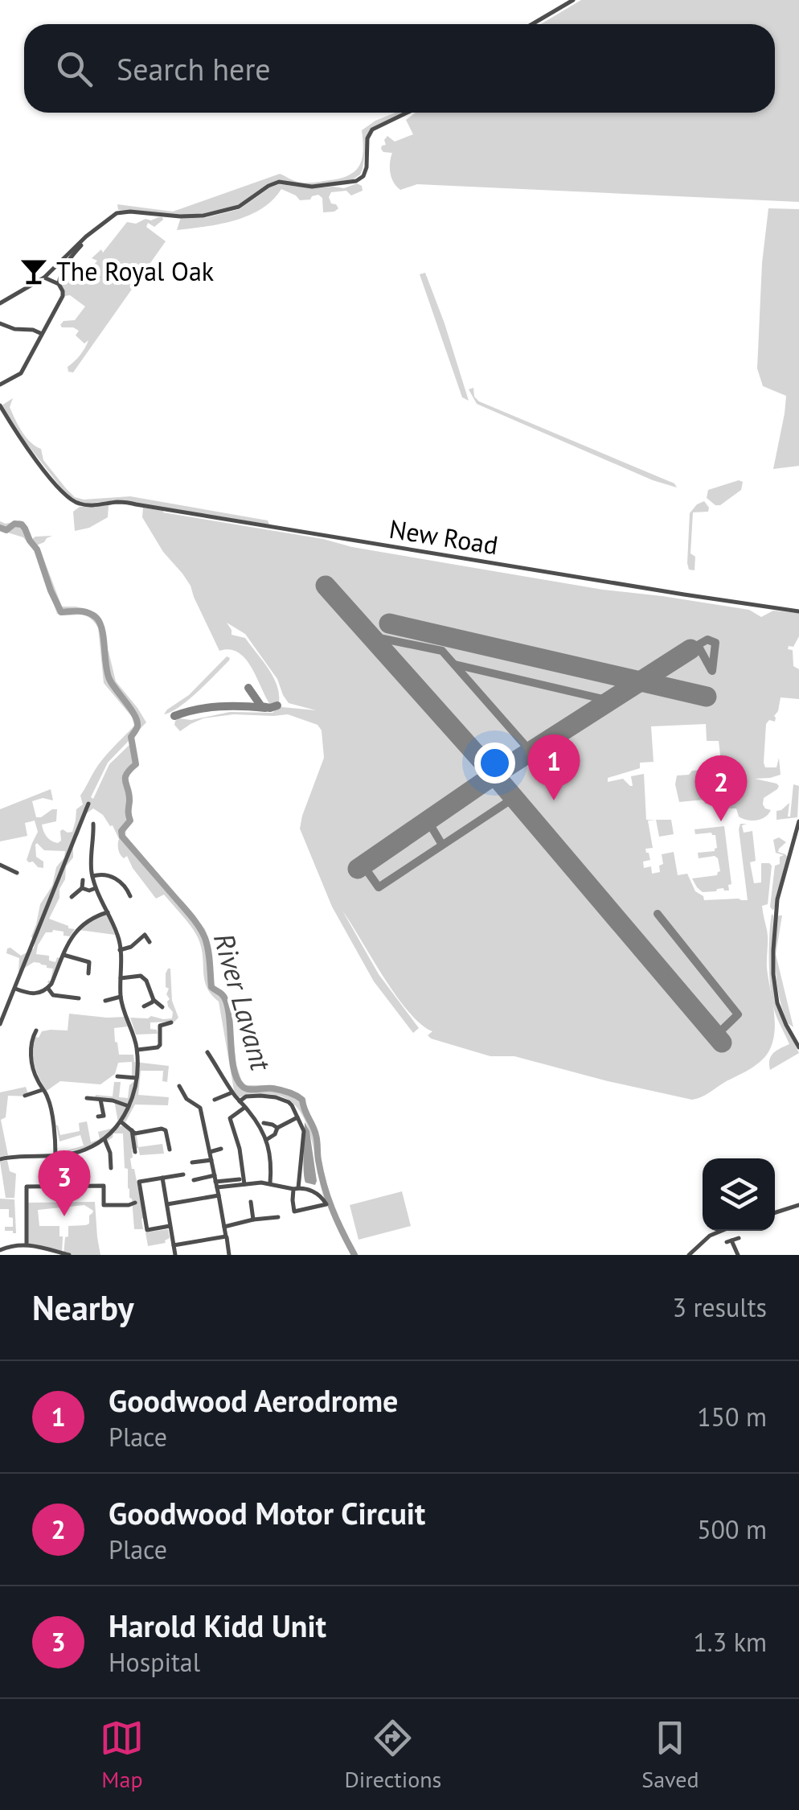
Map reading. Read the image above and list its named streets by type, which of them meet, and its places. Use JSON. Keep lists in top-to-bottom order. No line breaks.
{"streets":{"street":["New Road"]},"water":["River Lavant"],"places":{"bar":["The Royal Oak"]},"page":{"search":"Search here","pins":["1","2","3"],"heading":["Nearby","3 results"],"list":[{"mark":"1","name":"Goodwood Aerodrome","note":"Place","value":"150 m"},{"mark":"2","name":"Goodwood Motor Circuit","note":"Place","value":"500 m"},{"mark":"3","name":"Harold Kidd Unit","note":"Hospital","value":"1.3 km"}],"nav":["Map","Directions","Saved"]}}
